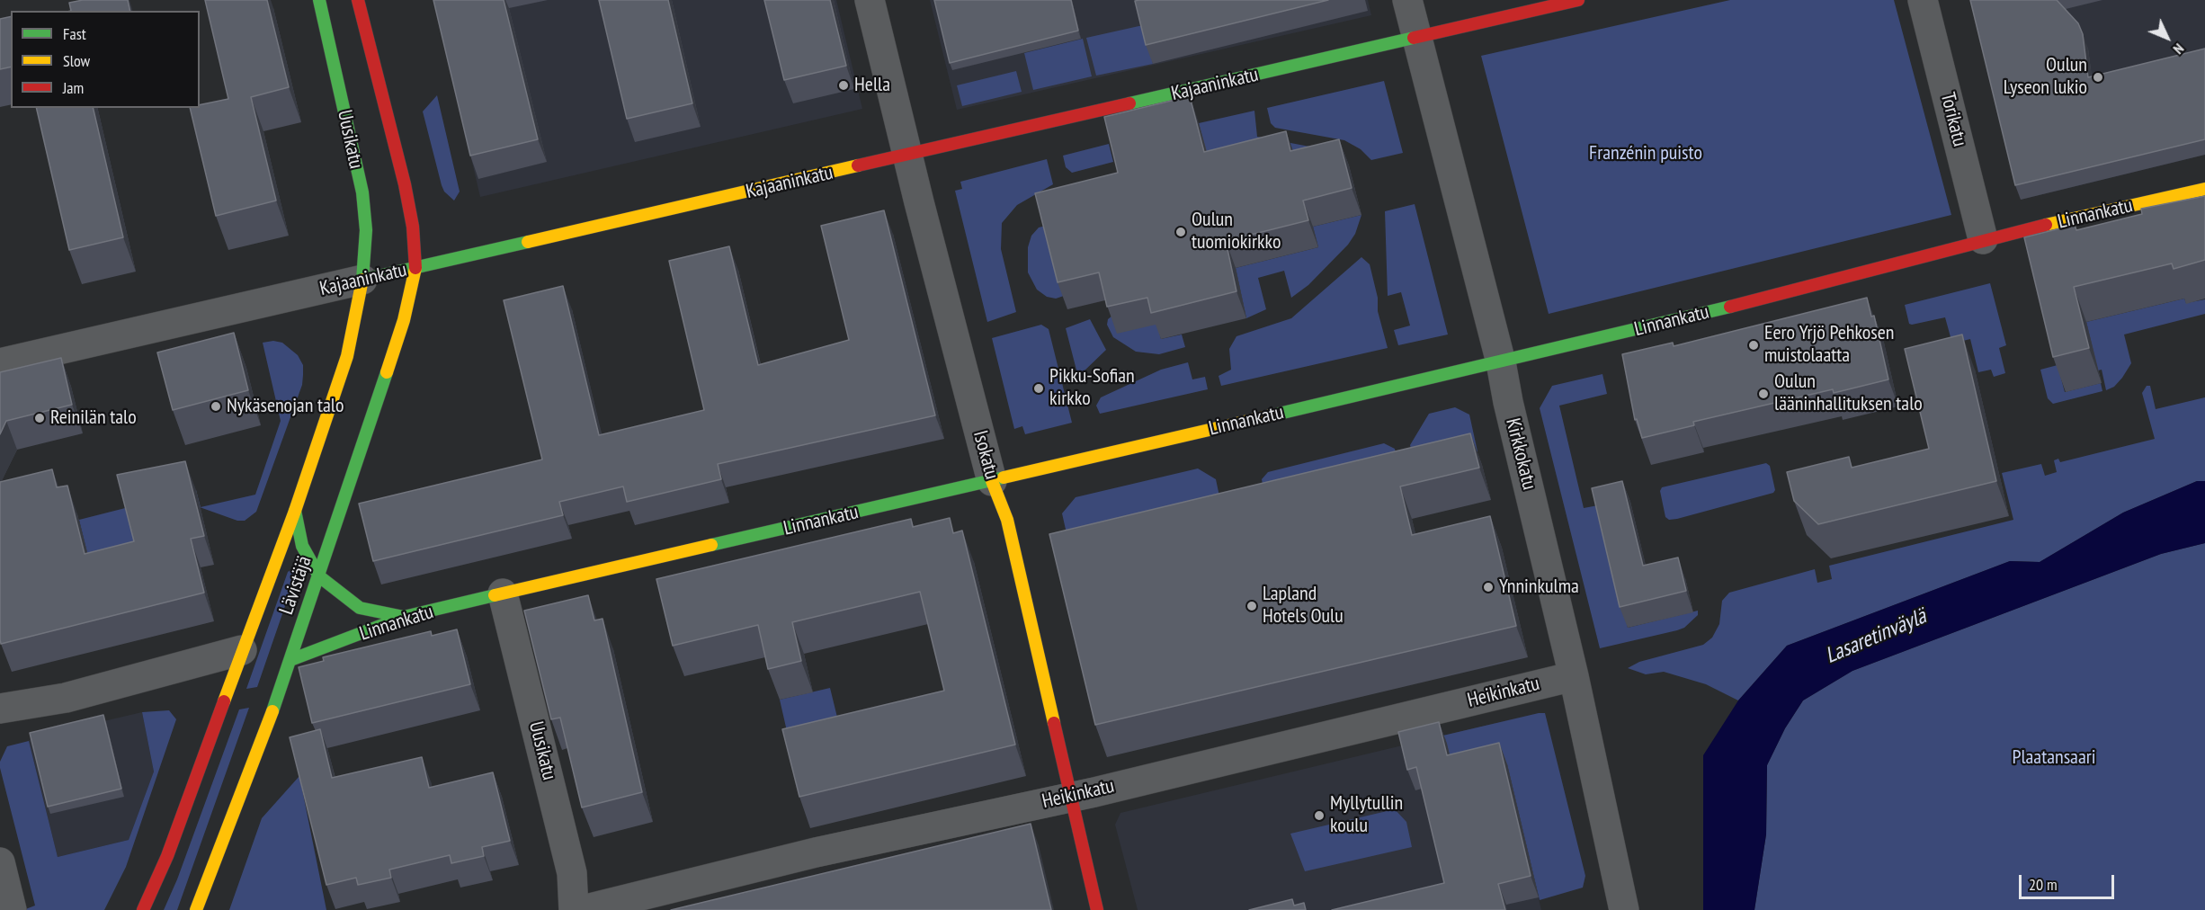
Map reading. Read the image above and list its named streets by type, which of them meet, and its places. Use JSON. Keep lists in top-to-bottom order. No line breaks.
{"streets":{"main road":["Kajaaninkatu","Uusikatu","Linnankatu","Isokatu","Lävistäjä"],"street":["Torikatu","Kirkkokatu","Heikinkatu"]},"crossings":[["Kajaaninkatu","Uusikatu"],["Kajaaninkatu","Kirkkokatu"],["Kajaaninkatu","Isokatu"],["Kajaaninkatu","Lävistäjä"],["Torikatu","Linnankatu"],["Uusikatu","Linnankatu"],["Uusikatu","Lävistäjä"],["Linnankatu","Kirkkokatu"],["Linnankatu","Isokatu"],["Linnankatu","Lävistäjä"],["Kirkkokatu","Heikinkatu"],["Isokatu","Heikinkatu"]],"water":["Lasaretinväylä"],"parks":["Franzénin puisto","Plaatansaari"],"places":["Oulun Lyseon lukio","Hella","Oulun tuomiokirkko","Eero Yrjö Pehkosen muistolaatta","Pikku-Sofian kirkko","Oulun lääninhallituksen talo","Nykäsenojan talo","Reinilän talo","Ynninkulma","Lapland Hotels Oulu","Myllytullin koulu"],"legend":["Fast","Slow","Jam"],"scale_bar":"20 m","north":"bottom right"}
